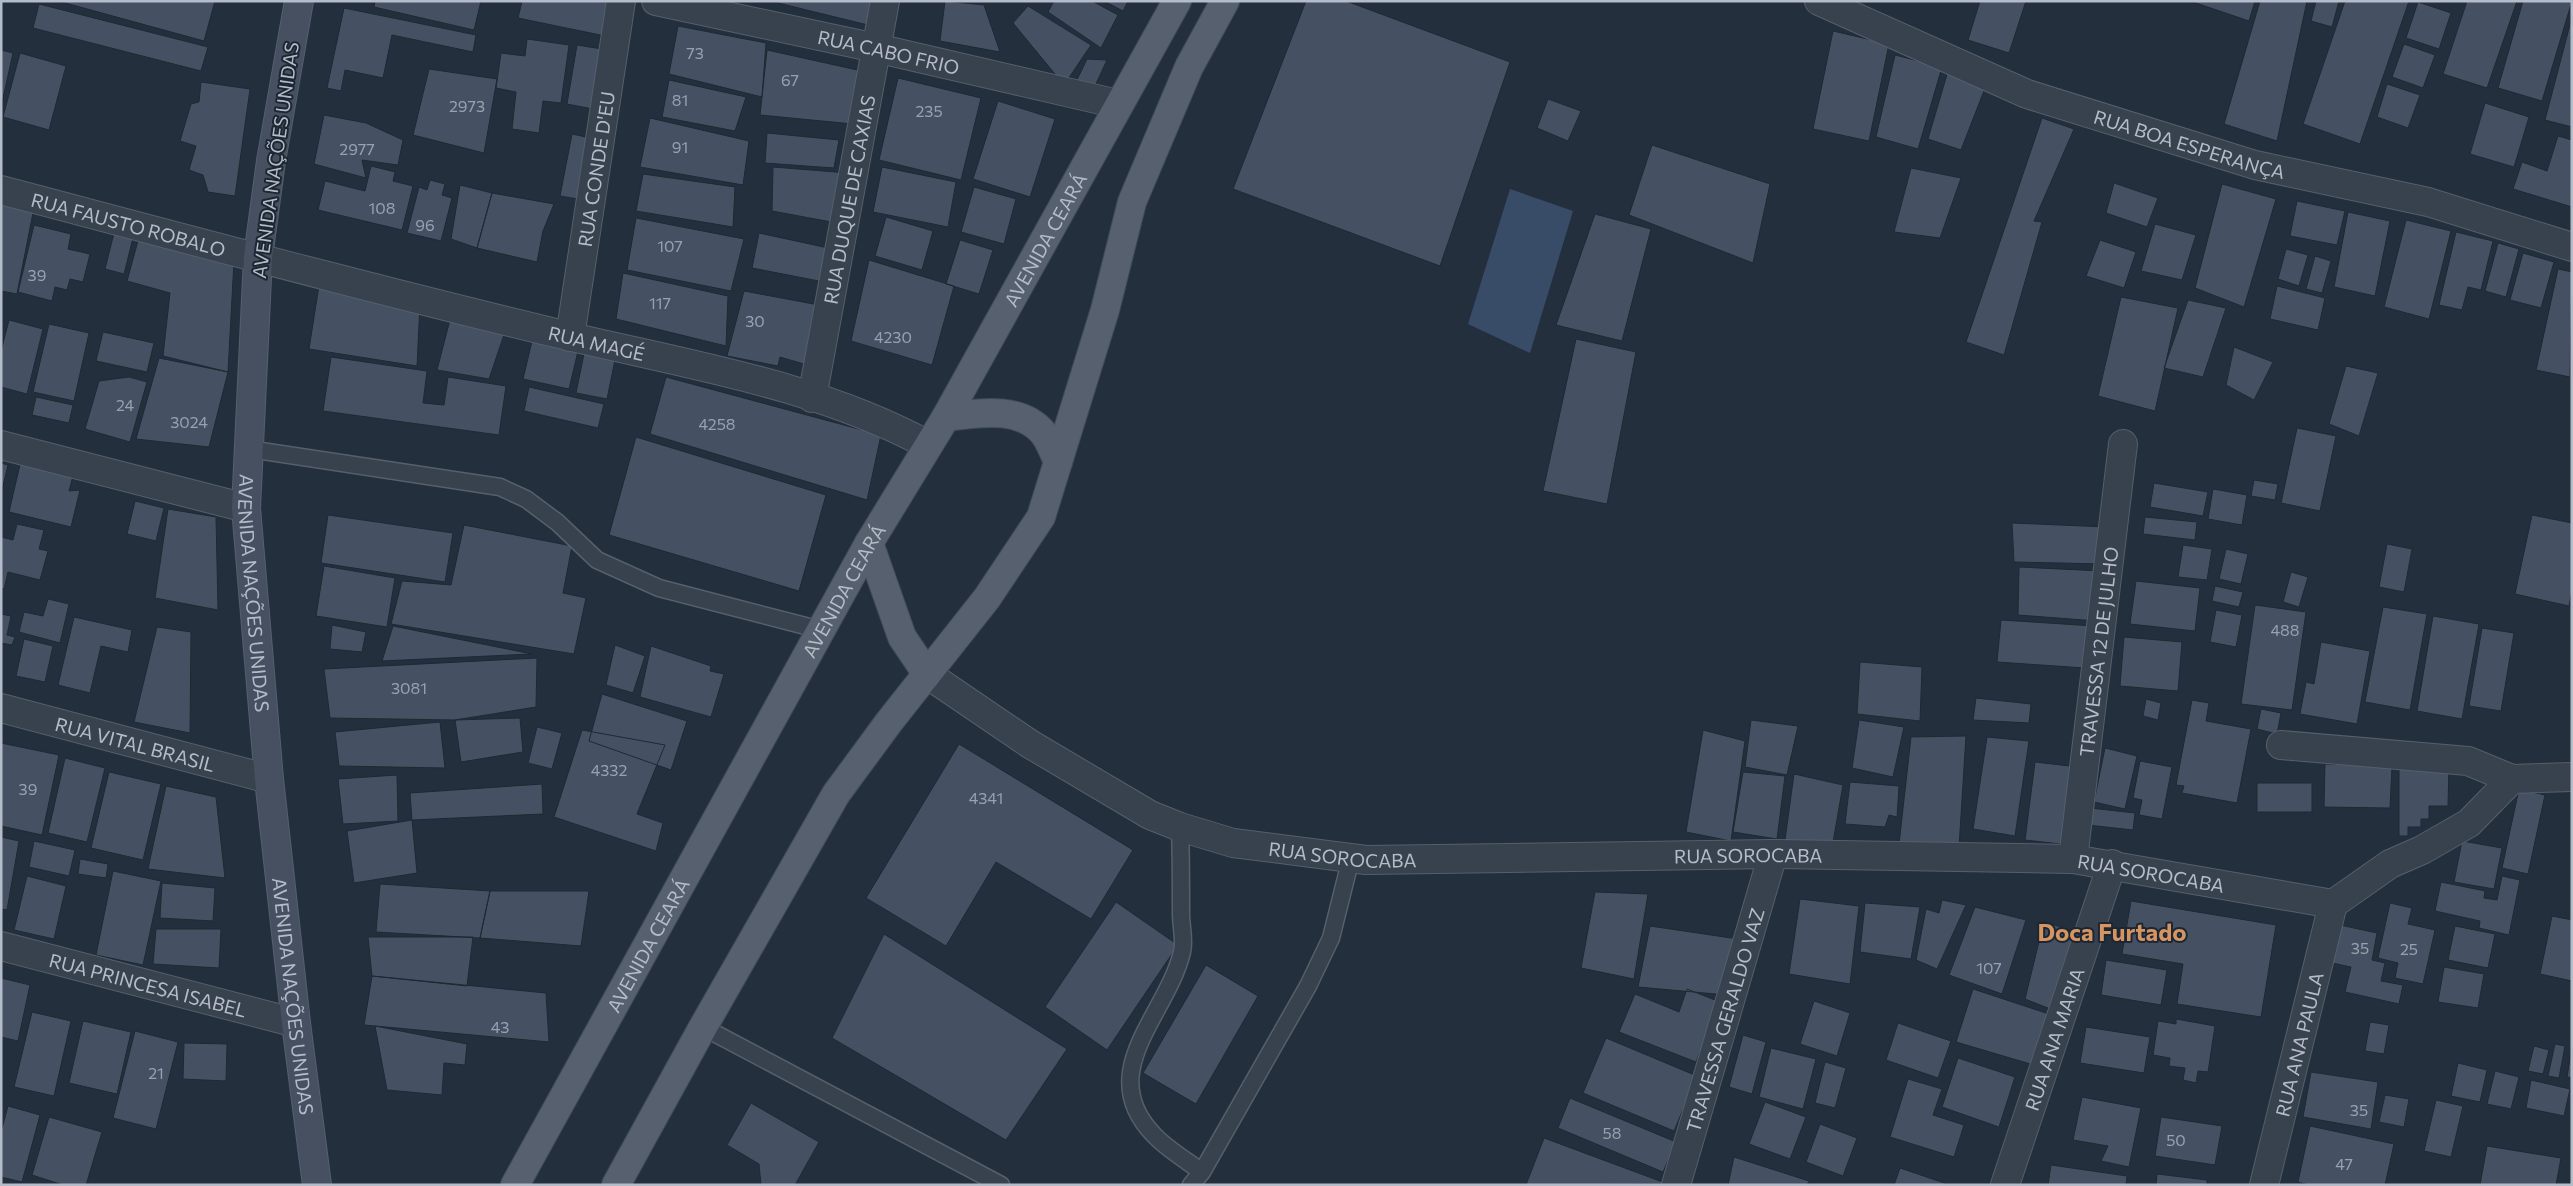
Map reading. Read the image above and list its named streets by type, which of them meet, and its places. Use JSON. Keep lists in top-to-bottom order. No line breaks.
{"streets":{"main road":["AVENIDA CEARÁ"],"street":["RUA CABO FRIO","RUA BOA ESPERANÇA","AVENIDA NAÇÕES UNIDAS","RUA CONDE D'EU","RUA DUQUE DE CAXIAS","RUA FAUSTO ROBALO","RUA MAGÉ","TRAVESSA 12 DE JULHO","RUA VITAL BRASIL","RUA SOROCABA","RUA PRINCESA ISABEL","TRAVESSA GERALDO VAZ","RUA ANA MARIA","RUA ANA PAULA"]},"crossings":[["RUA CABO FRIO","RUA DUQUE DE CAXIAS"],["RUA CABO FRIO","AVENIDA CEARÁ"],["AVENIDA NAÇÕES UNIDAS","RUA FAUSTO ROBALO"],["AVENIDA NAÇÕES UNIDAS","RUA MAGÉ"],["AVENIDA NAÇÕES UNIDAS","RUA VITAL BRASIL"],["AVENIDA NAÇÕES UNIDAS","RUA PRINCESA ISABEL"],["RUA CONDE D'EU","RUA MAGÉ"],["RUA DUQUE DE CAXIAS","RUA MAGÉ"],["RUA FAUSTO ROBALO","RUA MAGÉ"],["AVENIDA CEARÁ","RUA MAGÉ"],["TRAVESSA 12 DE JULHO","RUA SOROCABA"],["RUA SOROCABA","TRAVESSA GERALDO VAZ"],["RUA SOROCABA","RUA ANA MARIA"],["RUA SOROCABA","RUA ANA PAULA"]],"districts":["Doca Furtado"],"house_numbers":["73","67","81","2973","235","91","2977","108","96","107","39","117","30","4230","24","3024","4258","488","3081","4332","39","4341","35","25","107","43","21","35","58","50","47"]}
